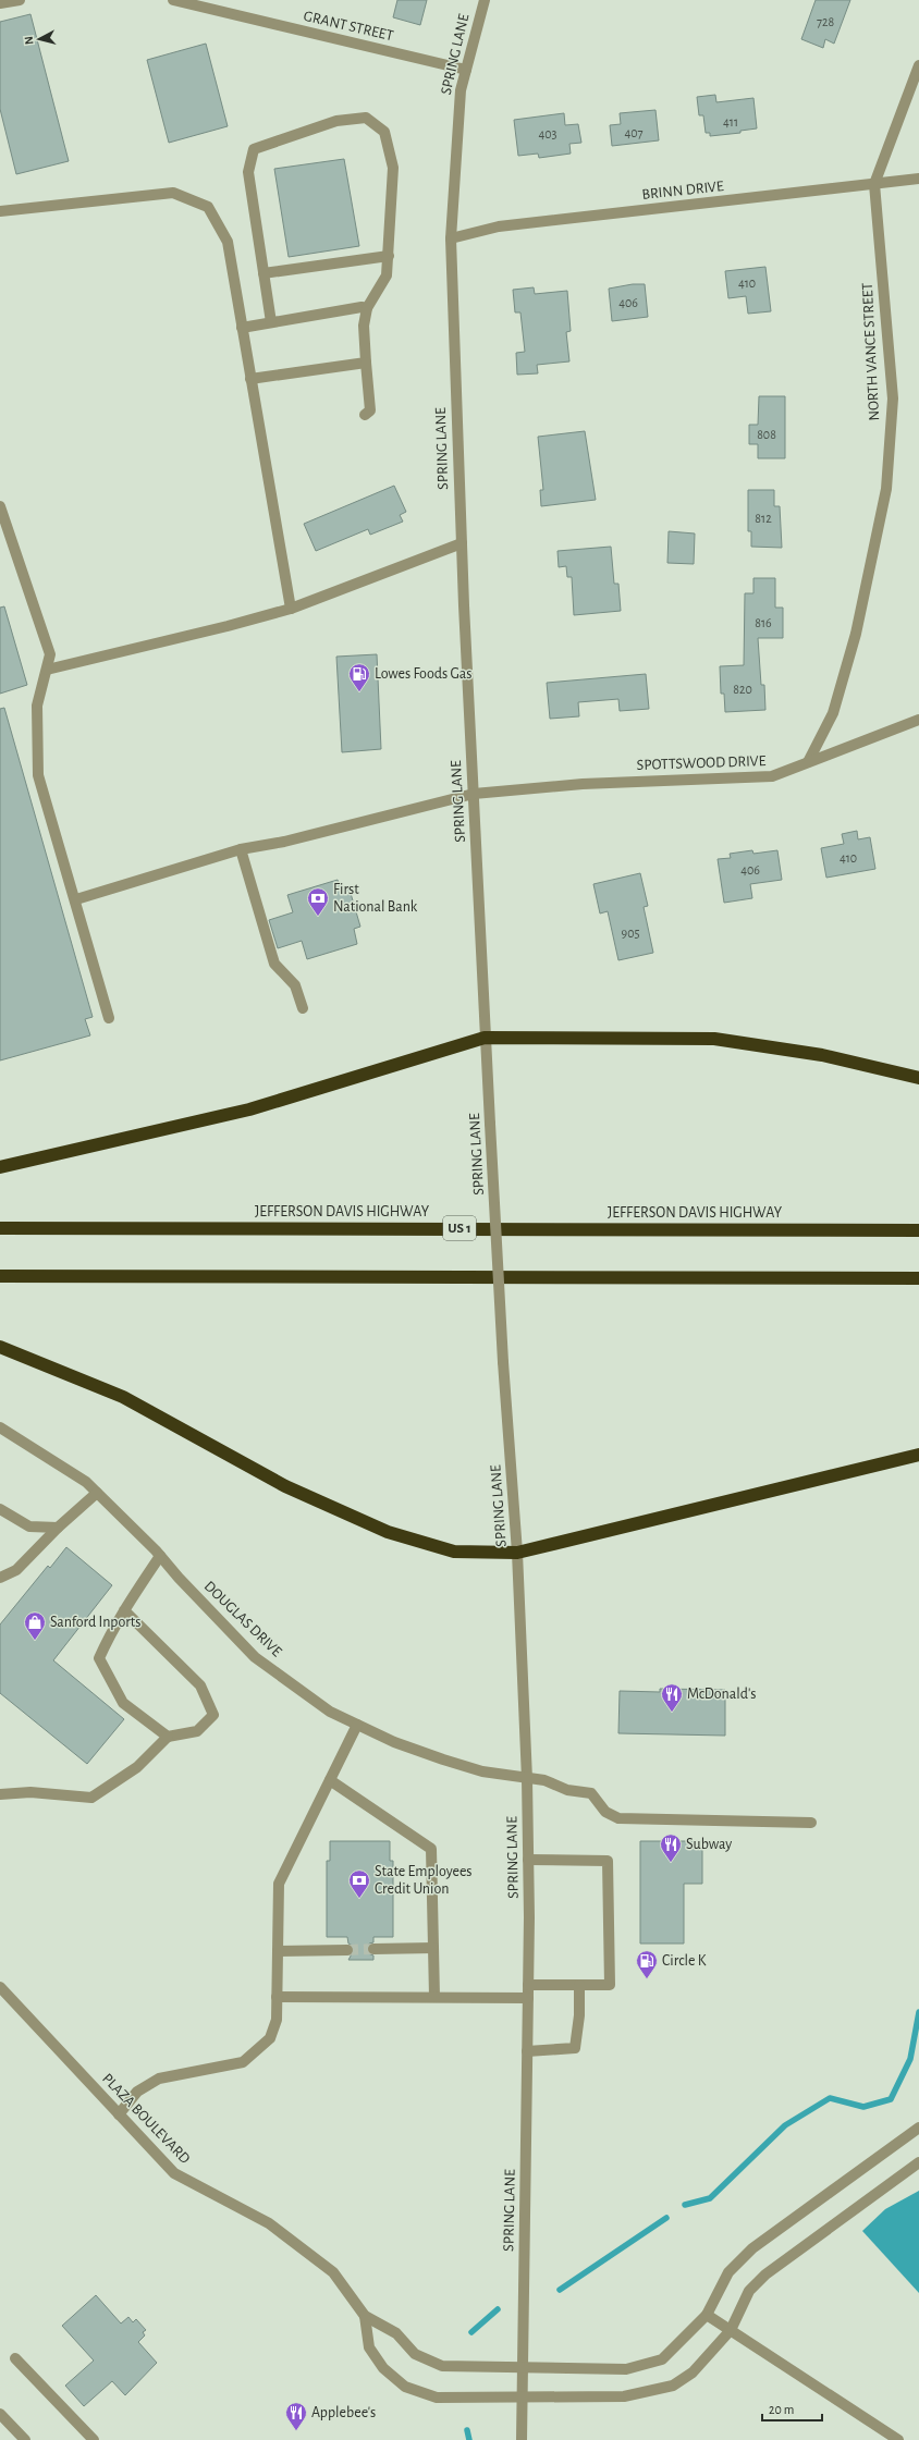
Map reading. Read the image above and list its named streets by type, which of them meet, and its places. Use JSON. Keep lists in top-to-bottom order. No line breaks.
{"streets":{"highway":["JEFFERSON DAVIS HIGHWAY","US 1"],"street":["GRANT STREET","SPRING LANE","BRINN DRIVE","NORTH VANCE STREET","SPOTTSWOOD DRIVE","DOUGLAS DRIVE","PLAZA BOULEVARD"]},"crossings":[["GRANT STREET","SPRING LANE"],["SPRING LANE","BRINN DRIVE"],["SPRING LANE","SPOTTSWOOD DRIVE"],["SPRING LANE","DOUGLAS DRIVE"],["SPRING LANE","PLAZA BOULEVARD"],["BRINN DRIVE","NORTH VANCE STREET"],["NORTH VANCE STREET","SPOTTSWOOD DRIVE"]],"places":{"fuel station":["Lowes Foods Gas","Circle K"],"bank":["First National Bank","State Employees Credit Union"],"shop":["Sanford Inports"],"restaurant":["McDonald's","Subway","Applebee's"]},"house_numbers":["728","411","407","403","410","406","808","812","816","820","410","406","905"],"scale_bar":"20 m","north":"left"}
